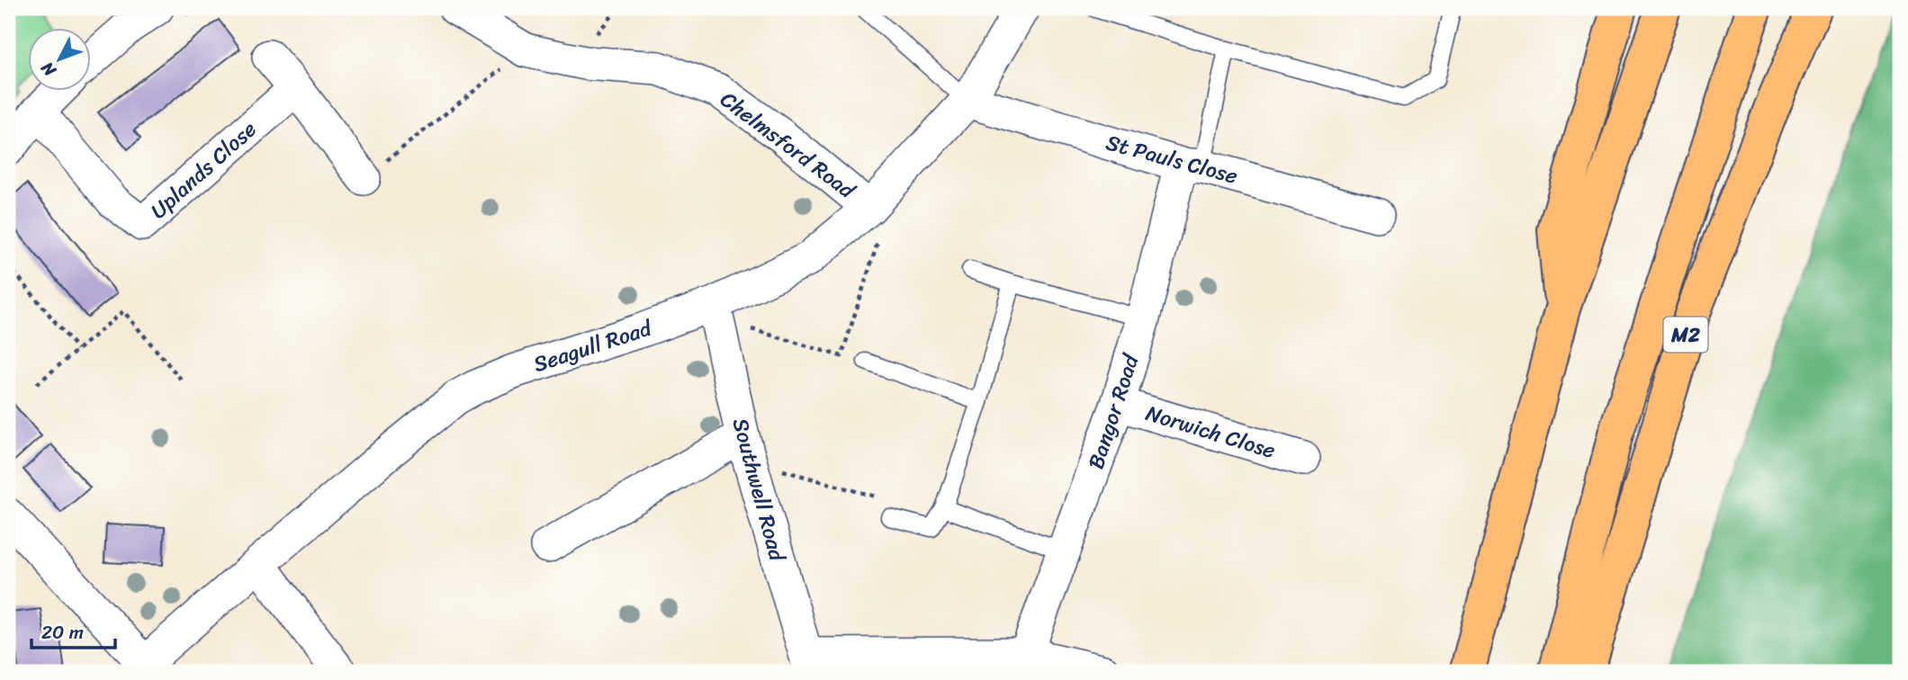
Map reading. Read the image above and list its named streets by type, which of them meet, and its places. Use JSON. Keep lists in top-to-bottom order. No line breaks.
{"streets":{"highway":["M2"],"street":["Chelmsford Road","St Pauls Close","Uplands Close","Seagull Road","Bangor Road","Norwich Close","Southwell Road"]},"crossings":[["Chelmsford Road","Seagull Road"],["St Pauls Close","Seagull Road"],["St Pauls Close","Bangor Road"],["Seagull Road","Southwell Road"],["Bangor Road","Norwich Close"]],"scale_bar":"20 m","north":"bottom left"}
